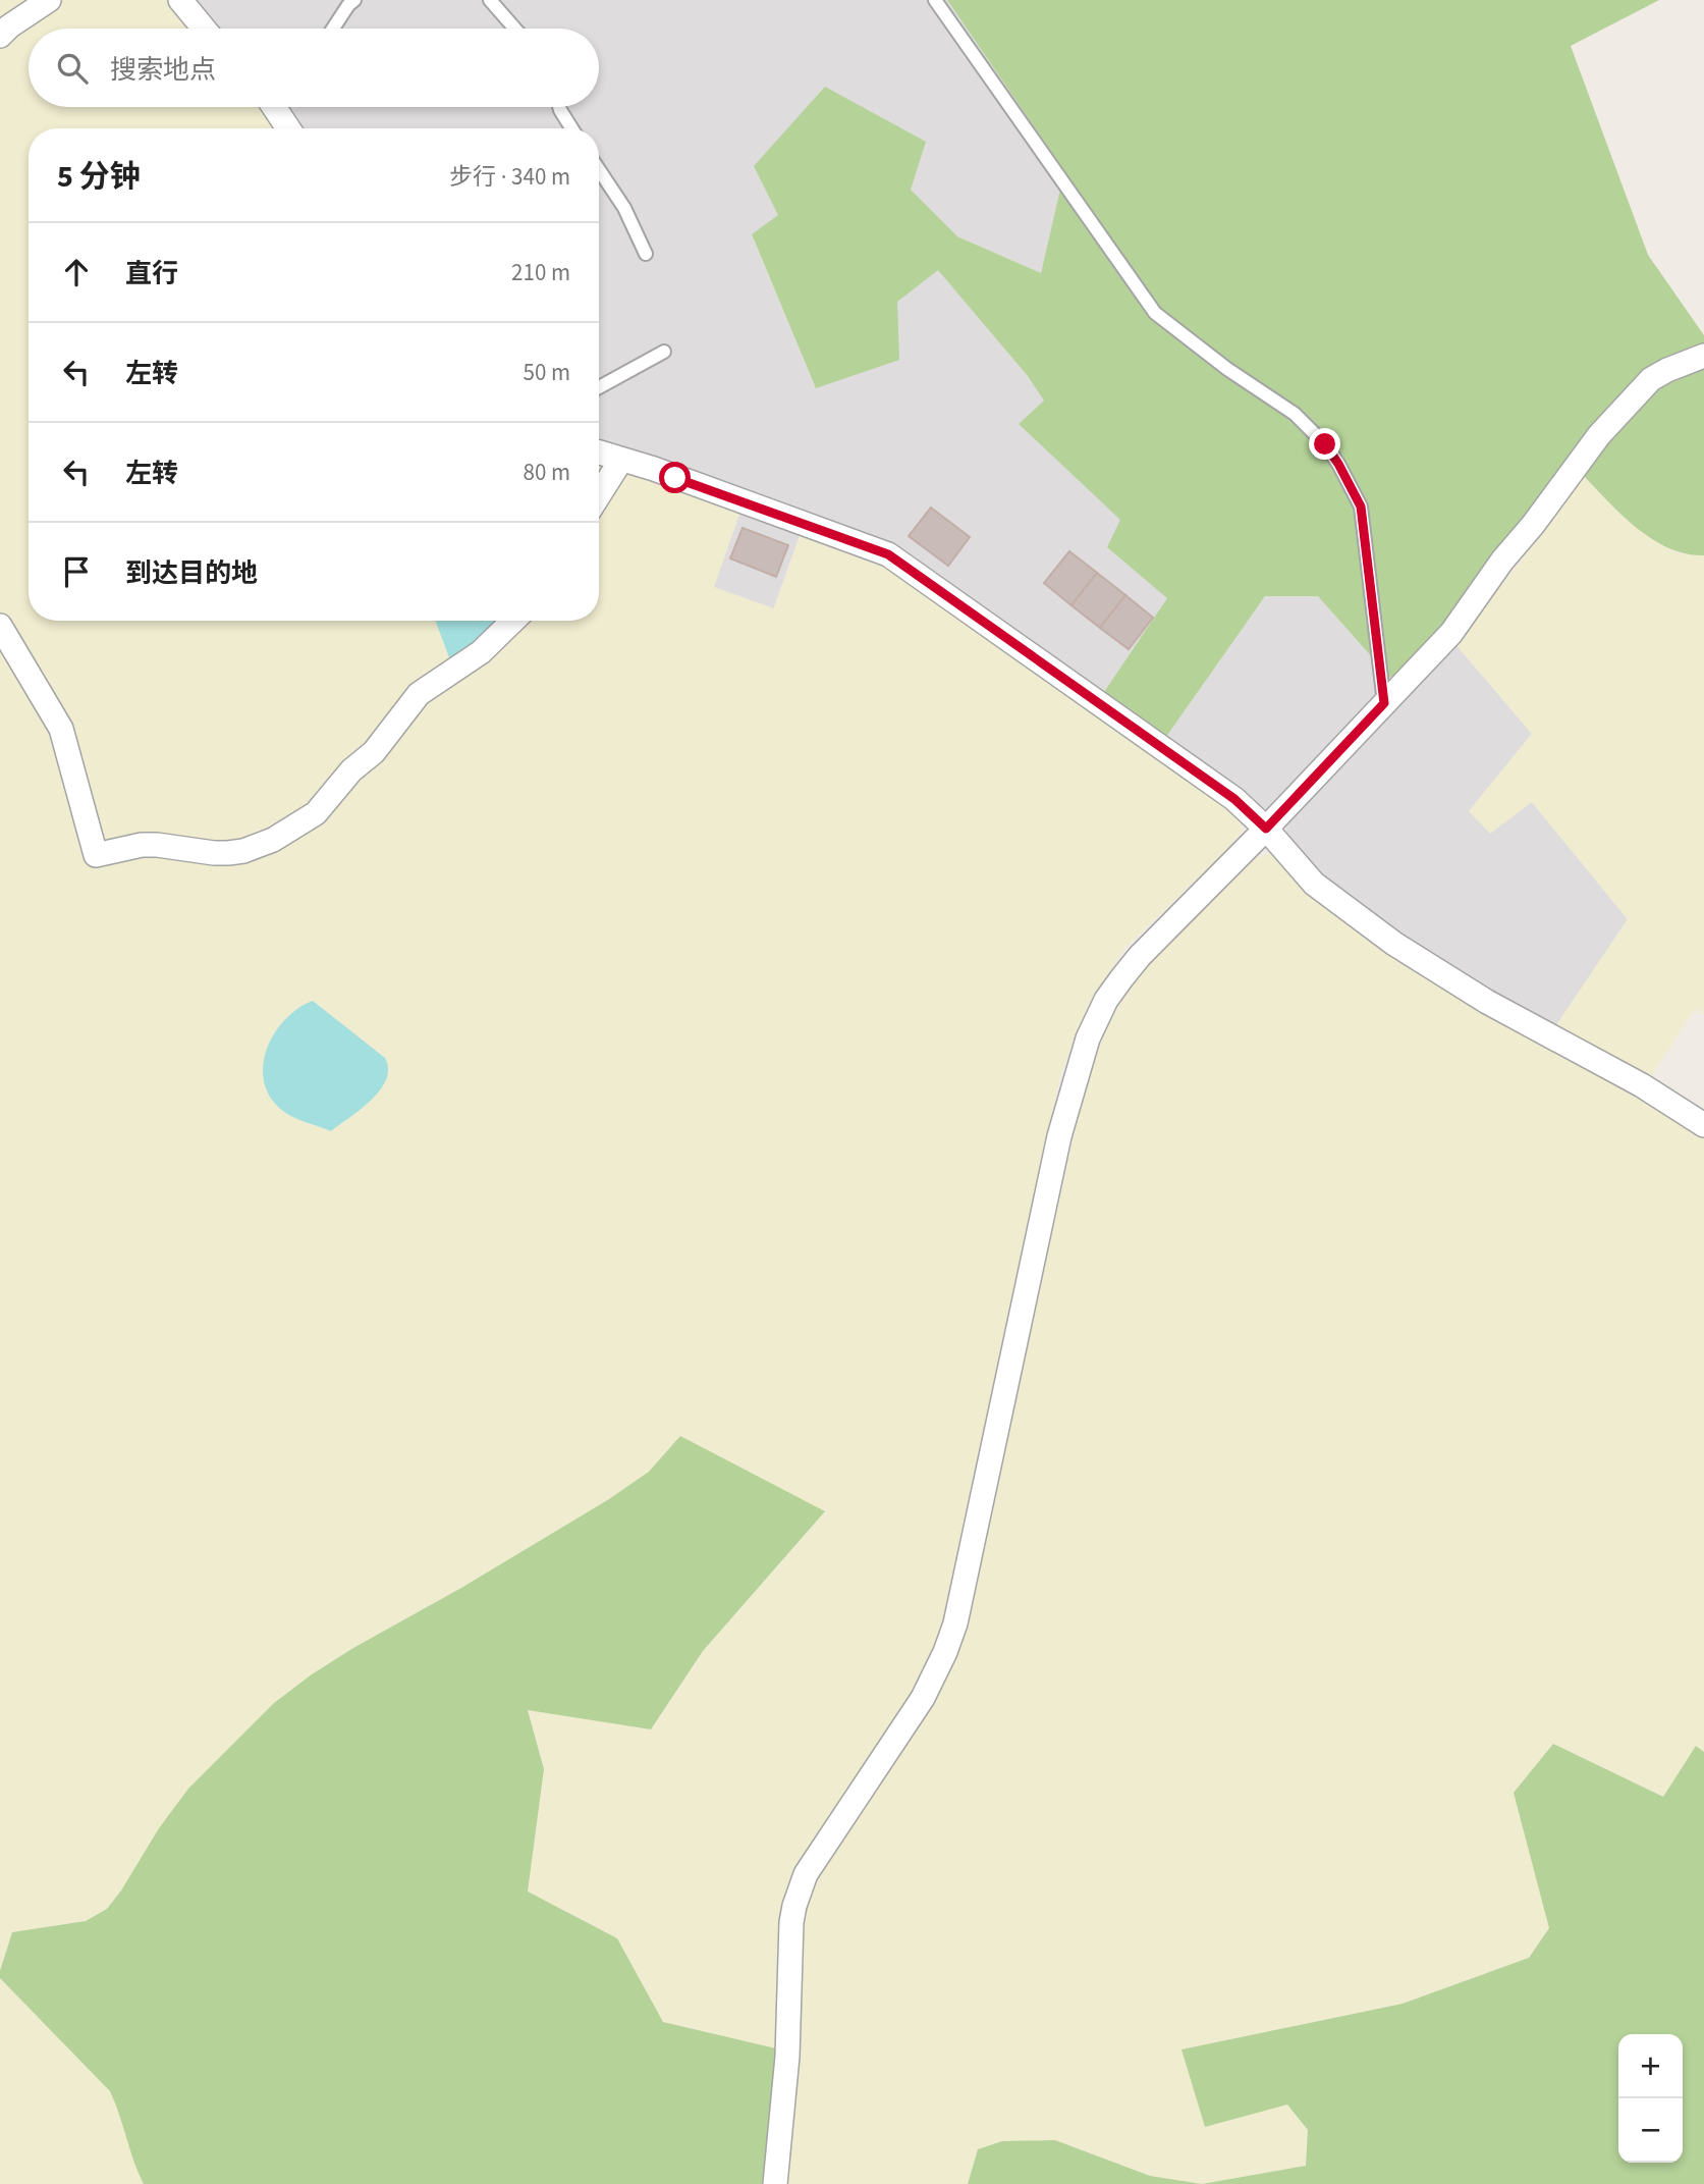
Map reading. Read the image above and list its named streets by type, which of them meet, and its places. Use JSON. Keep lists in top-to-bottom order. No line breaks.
{"page":{"search":"搜索地点","heading":["5 分钟","步行 · 340 m"],"list":[["直行","210 m"],["左转","50 m"],["左转","80 m"],"到达目的地"],"map_buttons":["+","−"]}}
